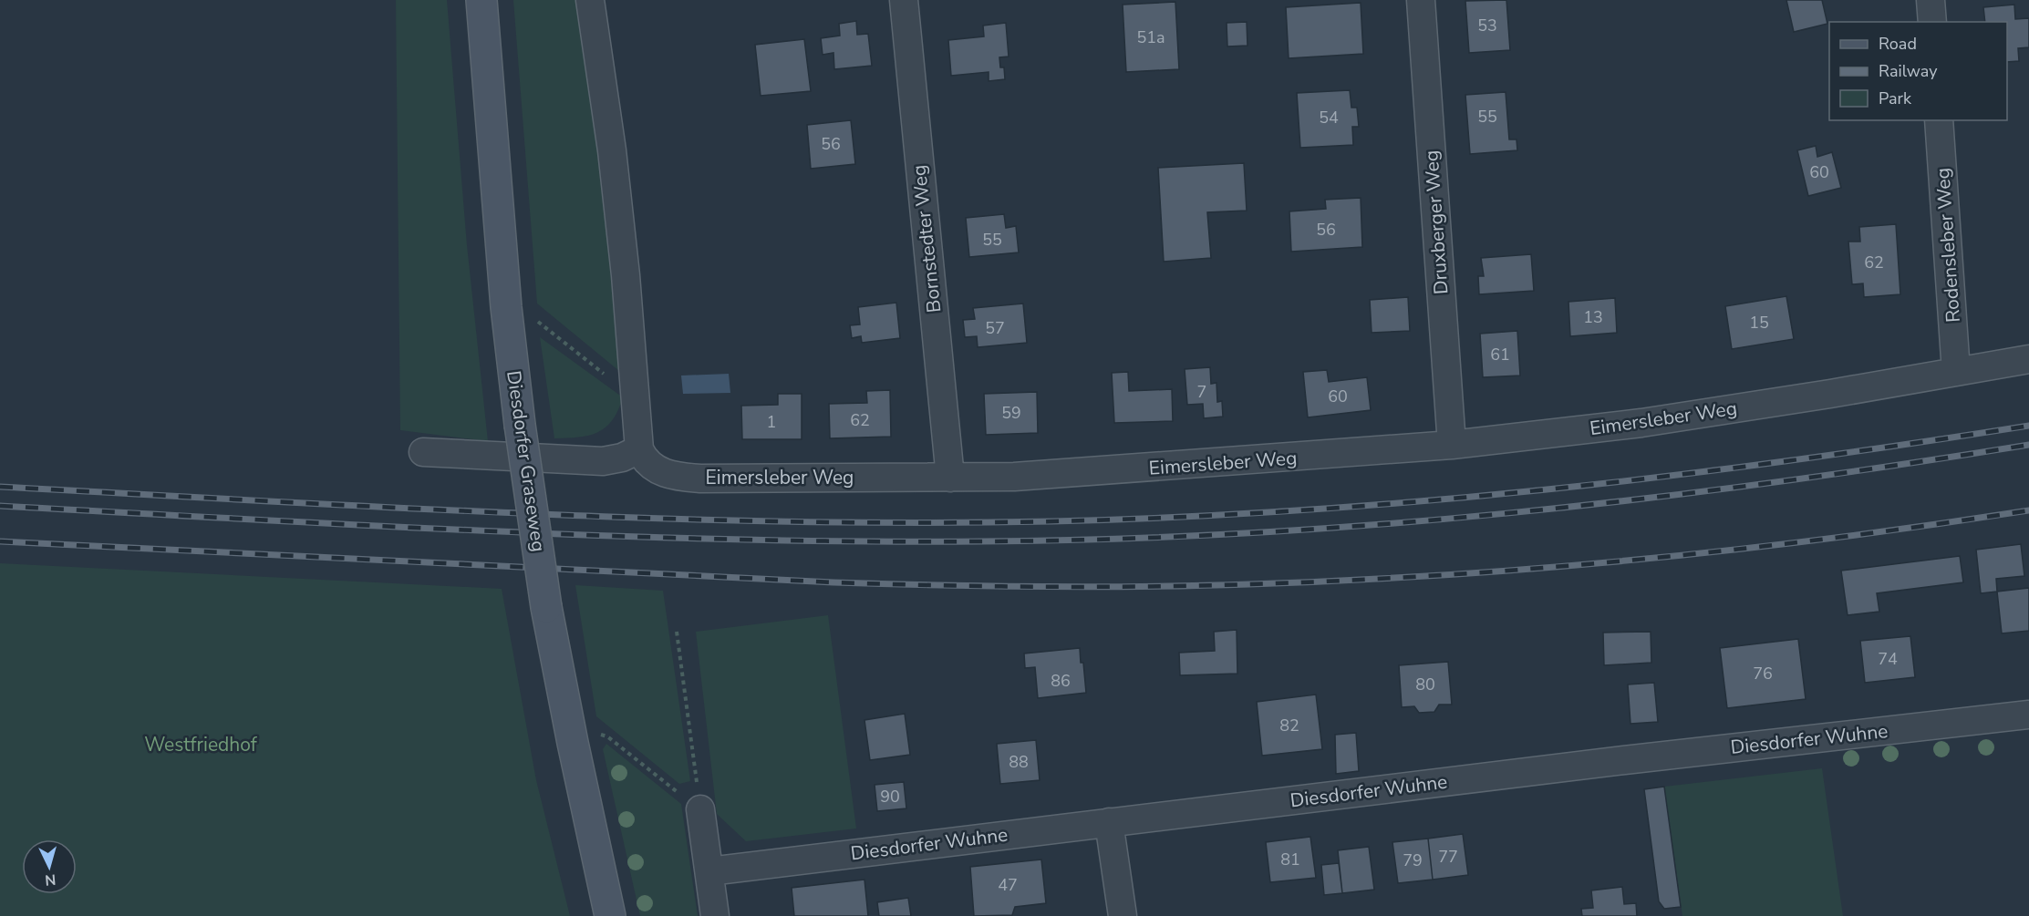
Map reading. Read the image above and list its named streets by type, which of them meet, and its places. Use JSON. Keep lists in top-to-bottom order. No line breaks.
{"streets":{"main road":["Diesdorfer Graseweg"],"street":["Druxberger Weg","Bornstedter Weg","Rodensleber Weg","Eimersleber Weg","Diesdorfer Wuhne"]},"crossings":[["Druxberger Weg","Eimersleber Weg"],["Bornstedter Weg","Eimersleber Weg"],["Rodensleber Weg","Eimersleber Weg"]],"parks":["Westfriedhof"],"house_numbers":["53","51a","55","54","56","60","56","55","62","13","15","57","61","7","60","59","62","1","74","76","86","80","82","88","90","77","81","79","47"],"legend":["Road","Railway","Park"],"north":"bottom"}
